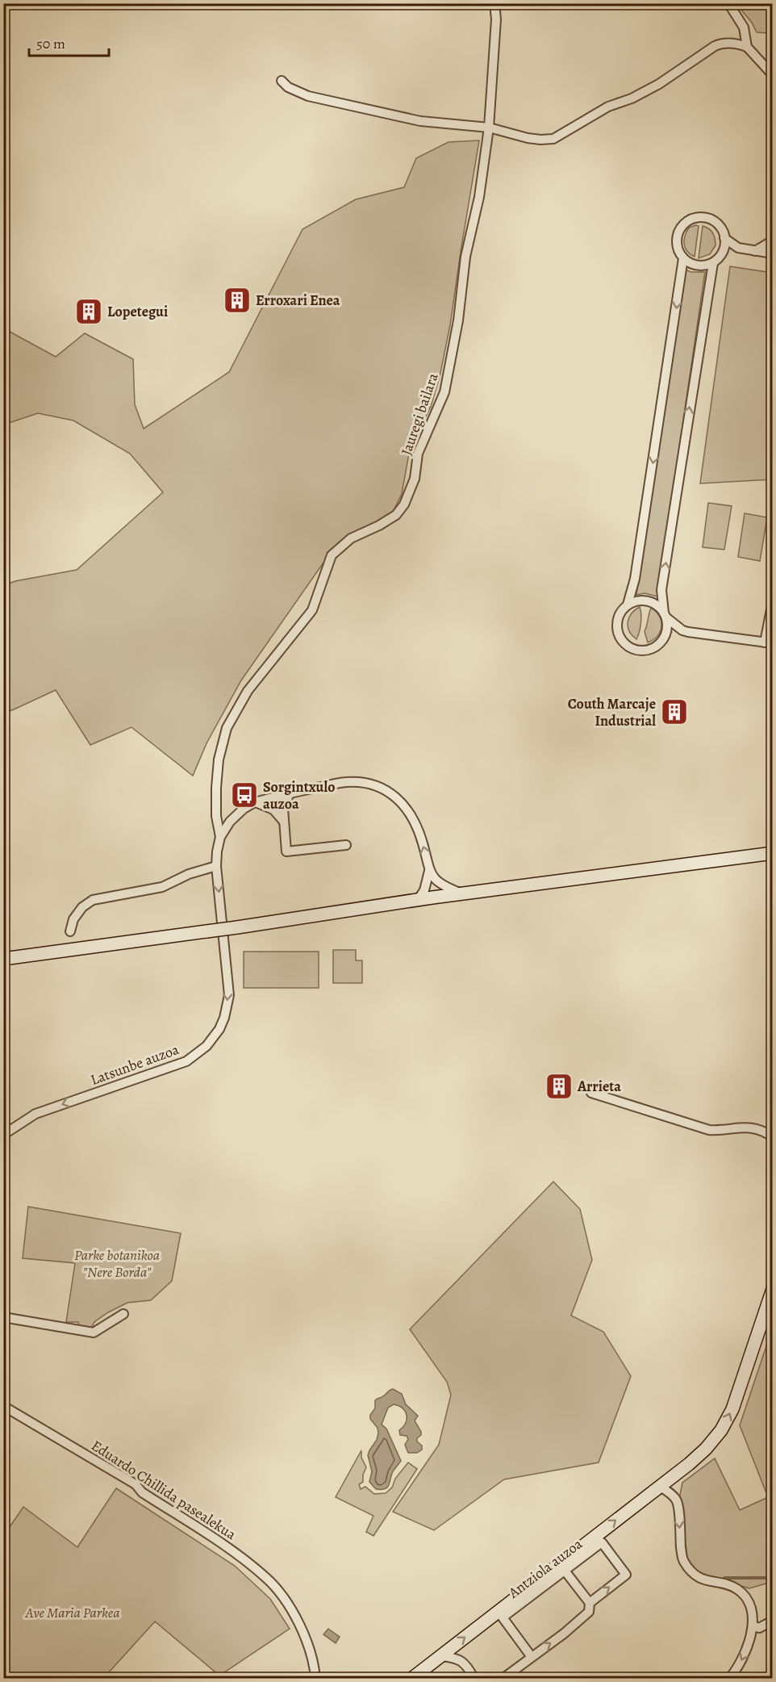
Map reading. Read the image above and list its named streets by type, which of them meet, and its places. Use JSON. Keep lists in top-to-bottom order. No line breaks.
{"streets":{"street":["Jauregi bailara","Latsunbe auzoa","Eduardo Chillida pasealekua","Antziola auzoa"]},"crossings":[["Jauregi bailara","Latsunbe auzoa"]],"one_way":["Latsunbe auzoa"],"parks":["Parke botanikoa \"Nere Borda\"","Ave Maria Parkea"],"places":{"building":["Erroxari Enea","Lopetegui","Couth Marcaje Industrial","Arrieta"],"bus stop":["Sorgintxulo auzoa"]},"scale_bar":"50 m"}
